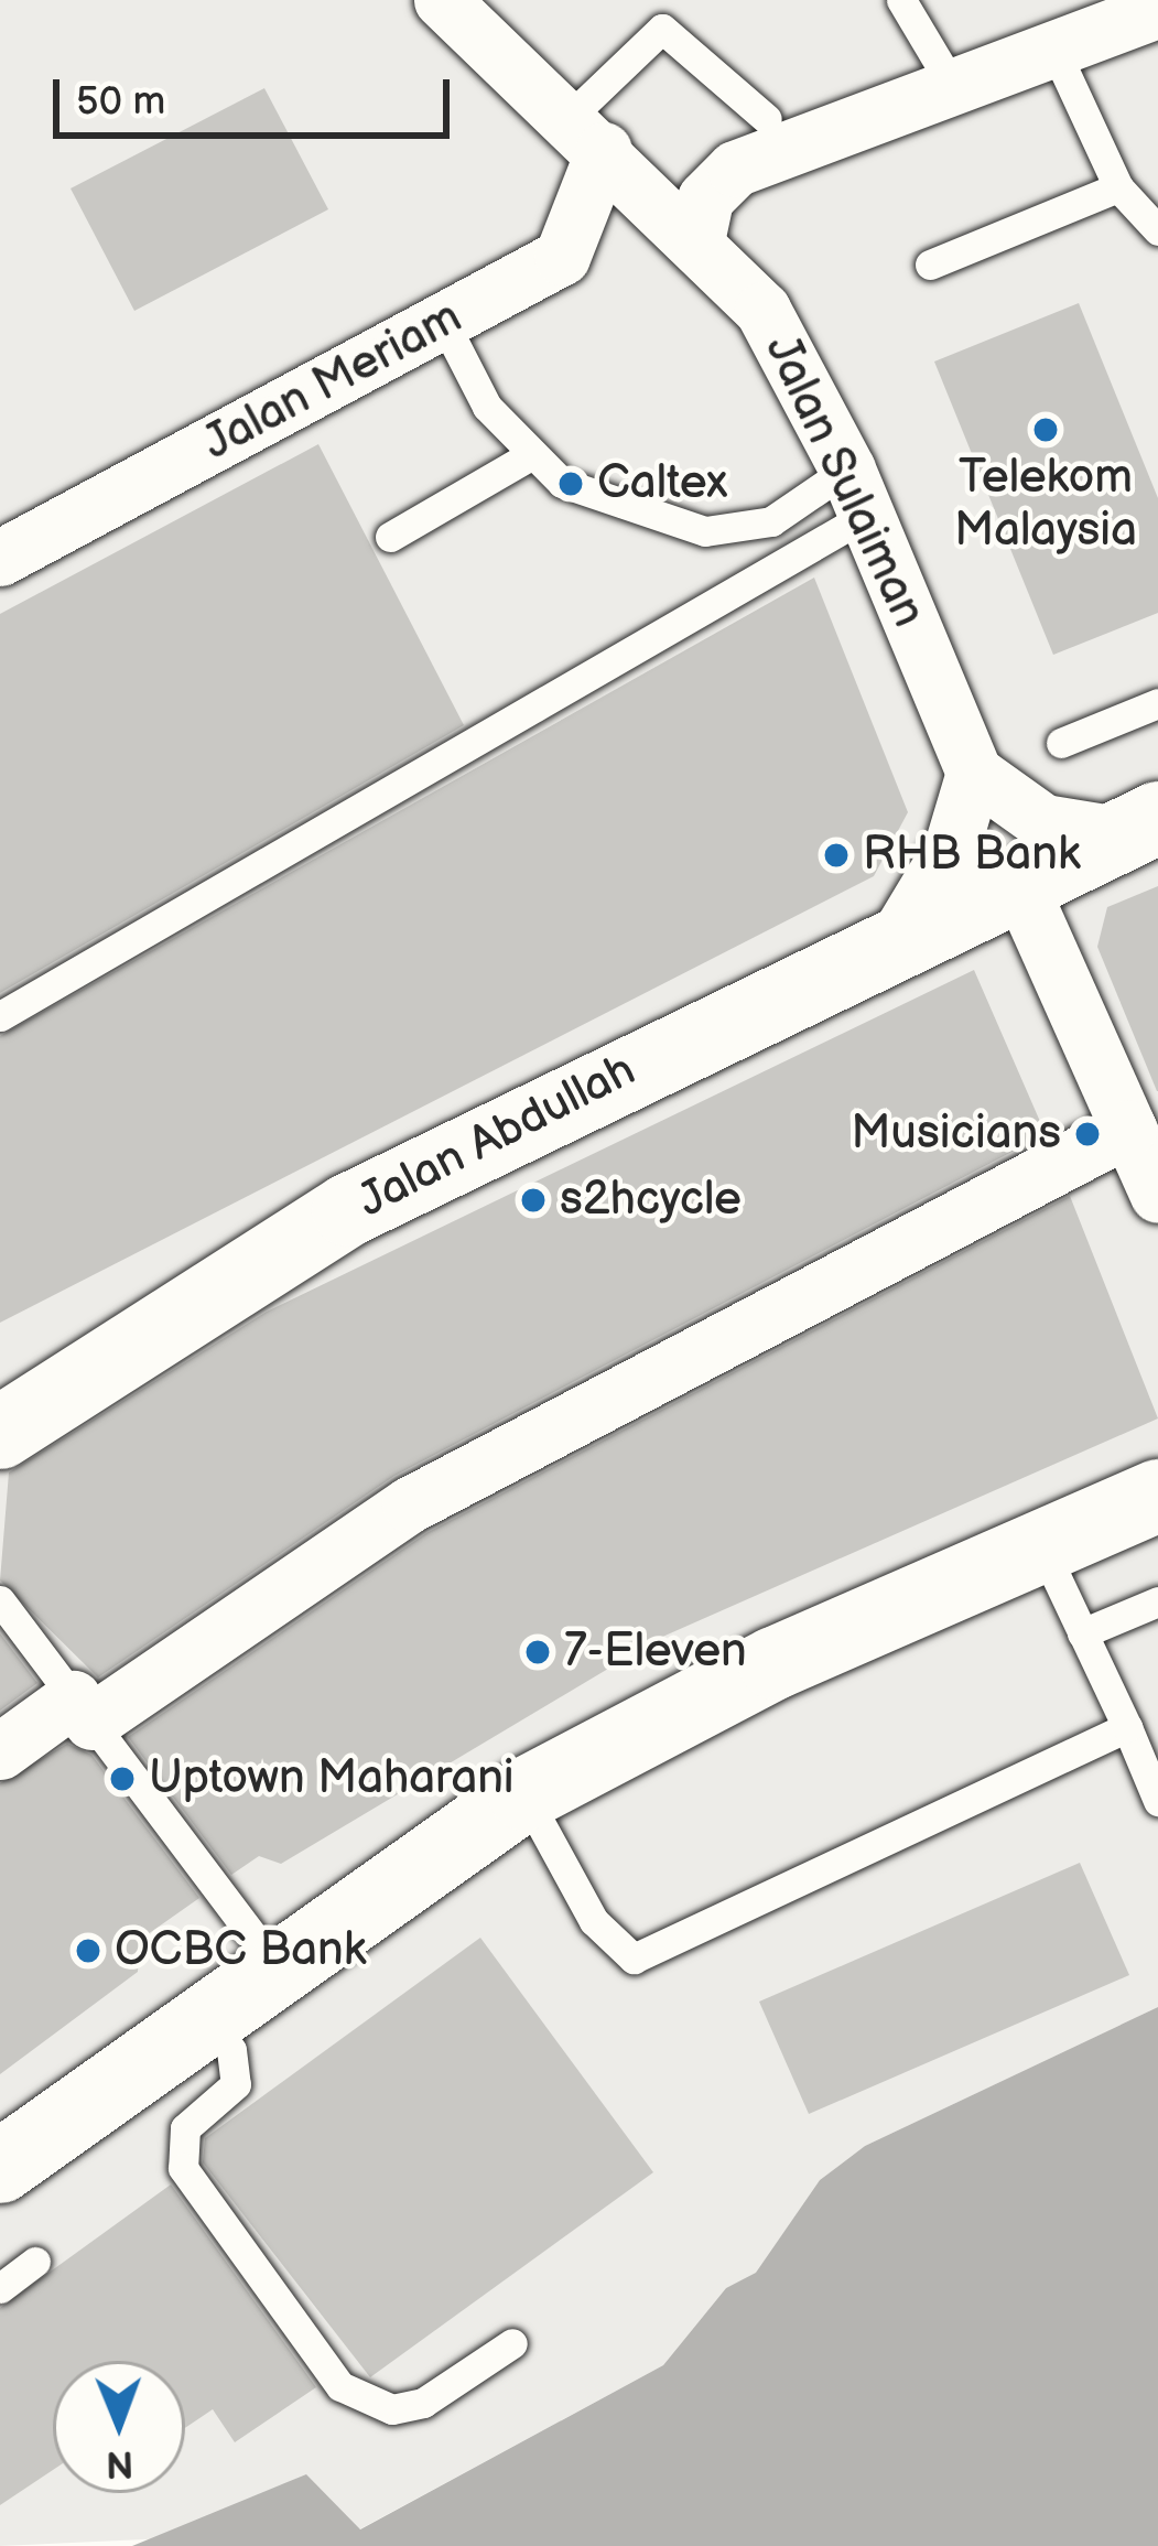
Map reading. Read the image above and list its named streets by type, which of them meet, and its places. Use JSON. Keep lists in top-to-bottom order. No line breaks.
{"streets":{"street":["Jalan Meriam","Jalan Sulaiman","Jalan Abdullah"]},"crossings":[["Jalan Meriam","Jalan Sulaiman"]],"places":["Telekom Malaysia","Caltex","RHB Bank","Musicians","s2hcycle","7-Eleven","Uptown Maharani","OCBC Bank"],"scale_bar":"50 m","north":"bottom"}
